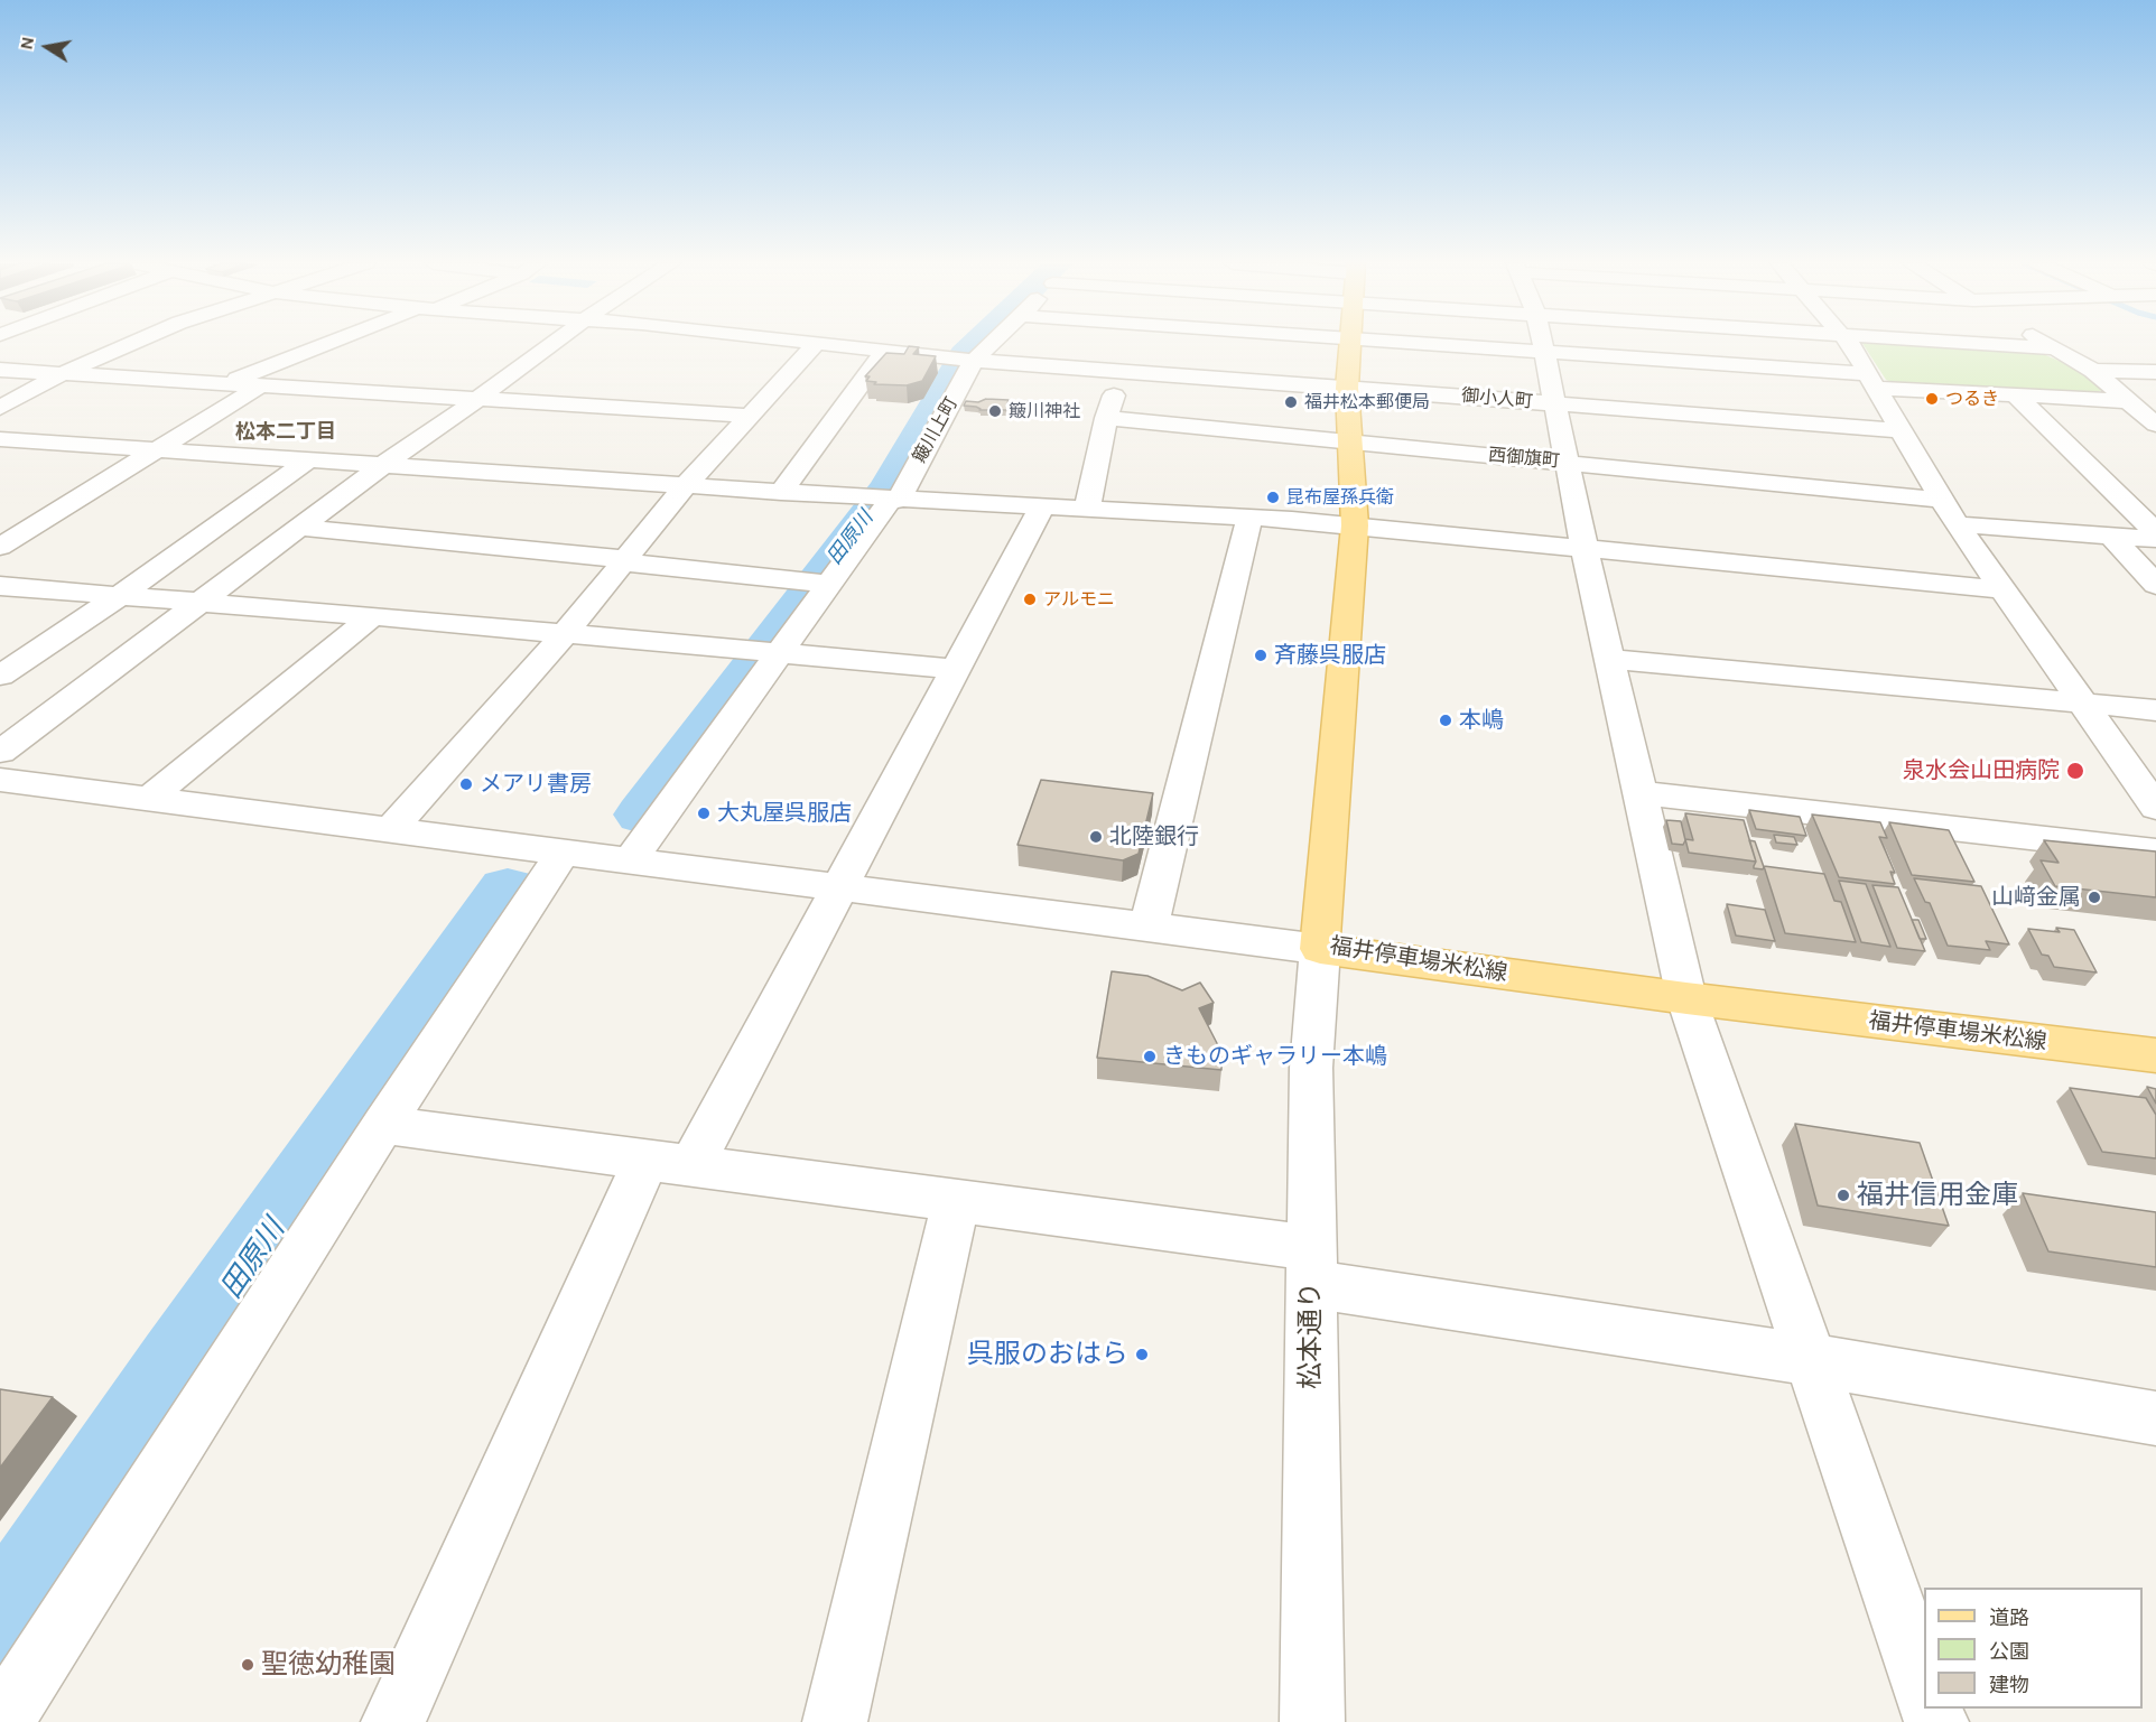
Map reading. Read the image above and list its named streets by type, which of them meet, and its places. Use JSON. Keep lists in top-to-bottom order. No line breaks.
{"streets":{"main road":["福井停車場米松線"],"street":["御小人町","簸川上町","西御旗町","松本通り"]},"crossings":[["御小人町","簸川上町"],["御小人町","福井停車場米松線"],["西御旗町","福井停車場米松線"],["福井停車場米松線","松本通り"]],"districts":["松本二丁目"],"water":["田原川"],"places":["つるき","福井松本郵便局","簸川神社","昆布屋孫兵衛","アルモニ","斉藤呉服店","本嶋","泉水会山田病院","メアリ書房","大丸屋呉服店","北陸銀行","山﨑金属","きものギャラリー本嶋","福井信用金庫","呉服のおはら","聖徳幼稚園"],"legend":["道路","公園","建物"],"north":"left"}
